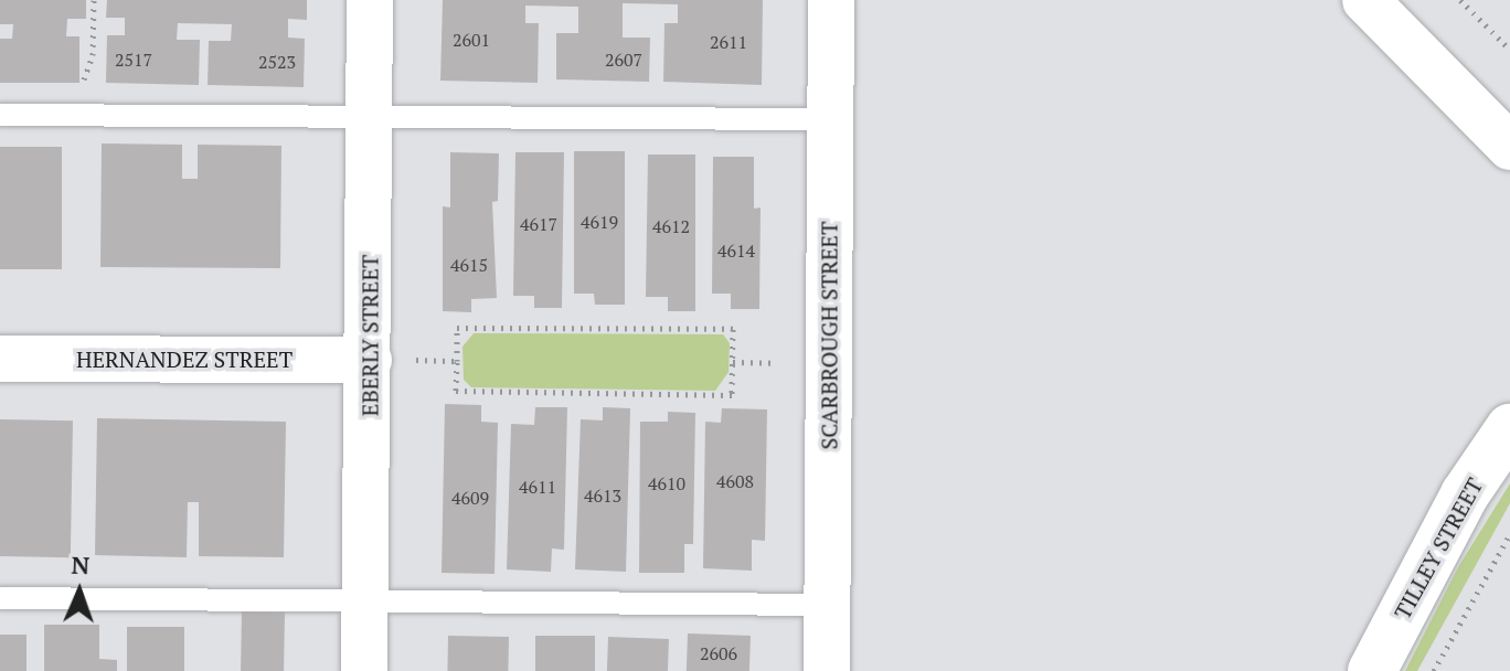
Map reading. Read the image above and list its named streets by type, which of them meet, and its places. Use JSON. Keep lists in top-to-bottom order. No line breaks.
{"streets":{"street":["EBERLY STREET","SCARBROUGH STREET","HERNANDEZ STREET","TILLEY STREET"]},"crossings":[["EBERLY STREET","HERNANDEZ STREET"]],"house_numbers":["2601","2611","2517","2607","2523","4619","4617","4612","4614","4615","4608","4610","4611","4613","4609","2606"],"north":"top"}
